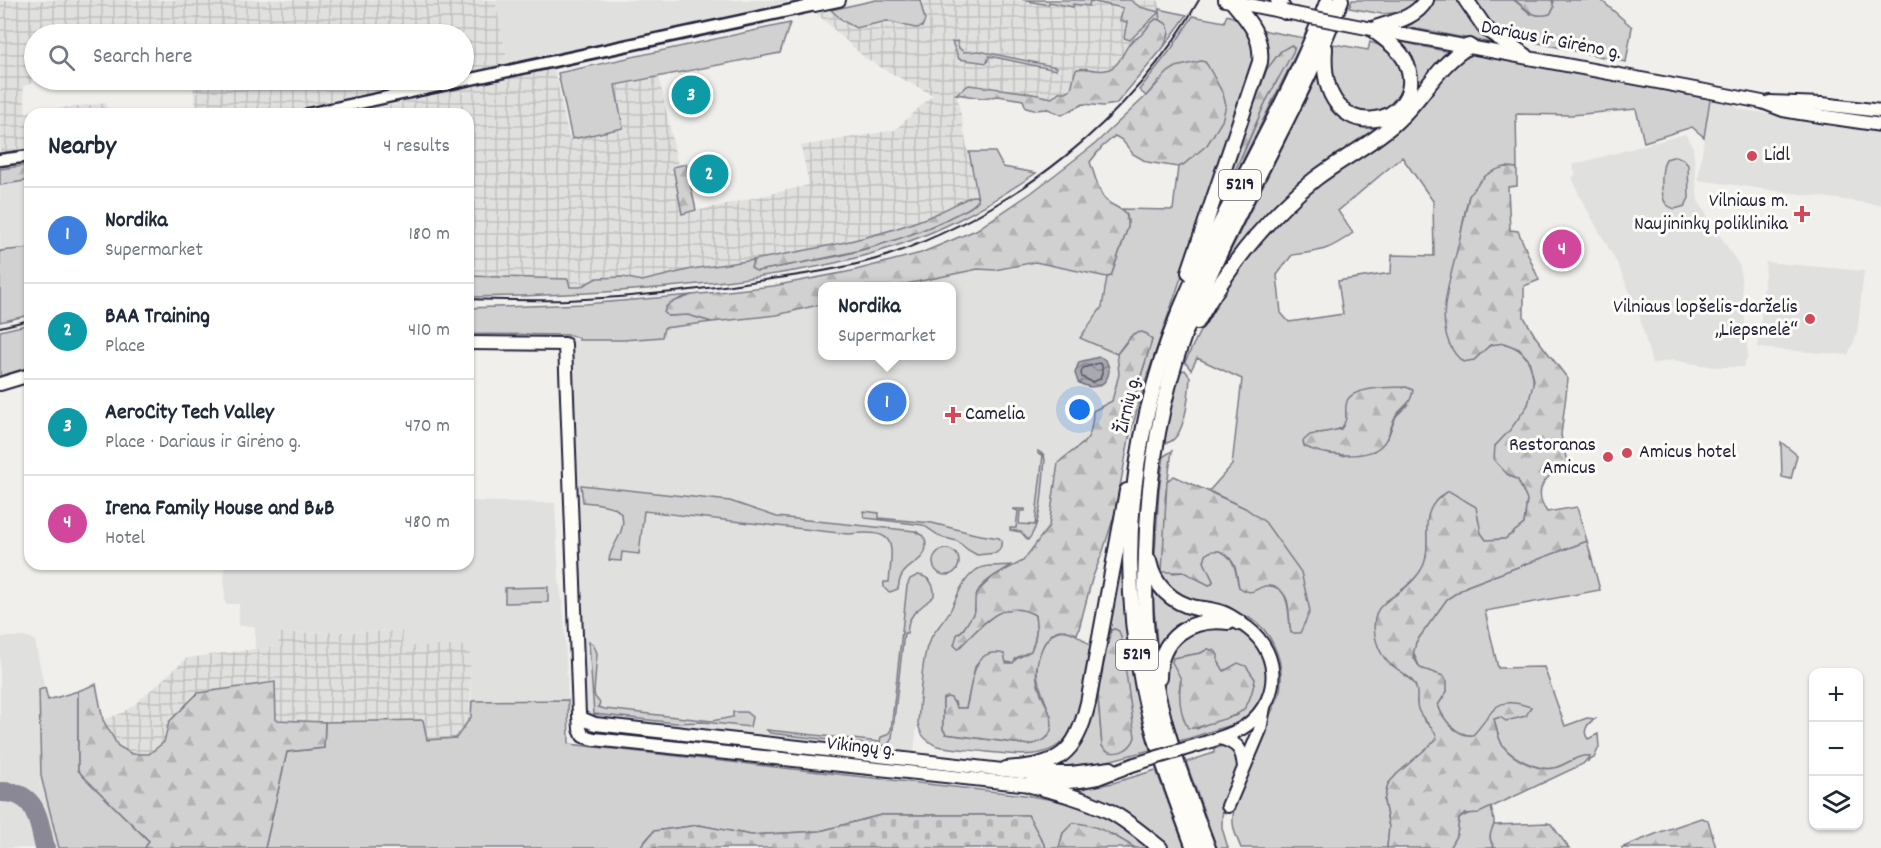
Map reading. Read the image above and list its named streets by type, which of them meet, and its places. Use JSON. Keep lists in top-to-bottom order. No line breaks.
{"streets":{"highway":["5219","Žirnių g."],"main road":["Dariaus ir Girėno g.","Vikingų g."]},"places":{"other":["Lidl","Vilniaus lopšelis-darželis „Liepsnelė“","Amicus hotel","Restoranas Amicus"],"health":["Vilniaus m. Naujininkų poliklinika","Camelia"]},"page":{"search":"Search here","pins":["3","2","4","1"],"heading":["Nearby","4 results"],"list":[{"mark":"1","name":"Nordika","note":"Supermarket","value":"180 m"},{"mark":"2","name":"BAA Training","note":"Place","value":"410 m"},{"mark":"3","name":"AeroCity Tech Valley","note":"Place · Dariaus ir Girėno g.","value":"470 m"},{"mark":"4","name":"Irena Family House and B&B","note":"Hotel","value":"480 m"}],"popup":["Nordika","Supermarket"],"map_buttons":["+","−"]}}
